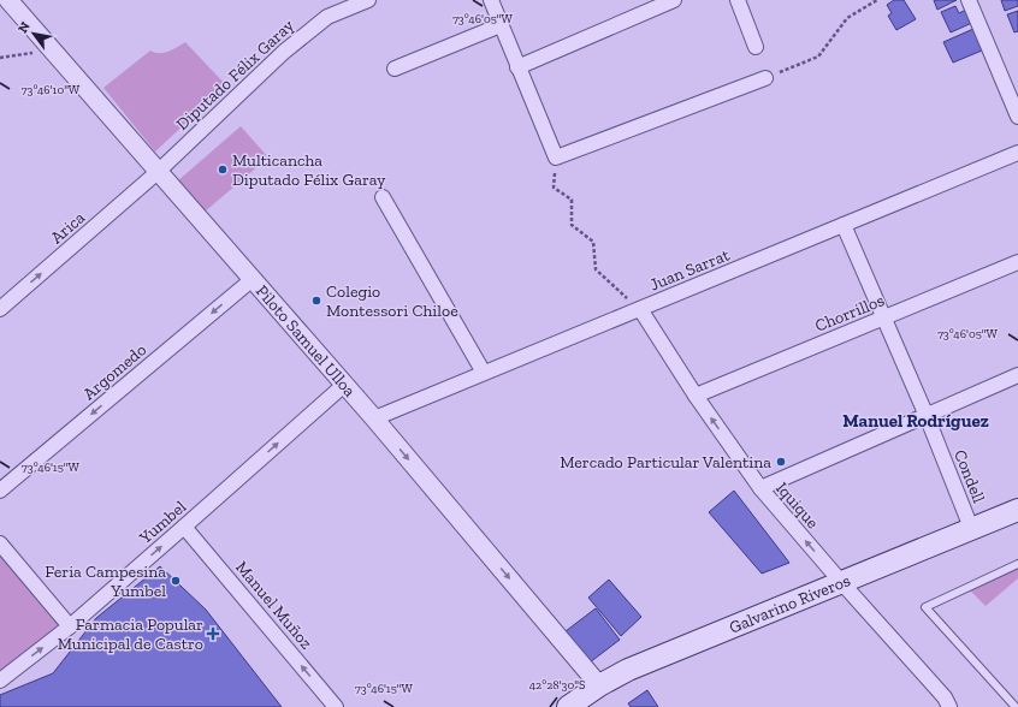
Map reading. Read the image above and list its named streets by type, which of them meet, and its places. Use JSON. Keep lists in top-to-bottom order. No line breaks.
{"streets":{"main road":["Galvarino Riveros"],"street":["Diputado Félix Garay","Arica","Juan Sarrat","Chorrillos","Piloto Samuel Ulloa","Argomedo","Condell","Iquique","Yumbel","Manuel Muñoz"]},"crossings":[["Diputado Félix Garay","Arica"],["Diputado Félix Garay","Piloto Samuel Ulloa"],["Arica","Piloto Samuel Ulloa"],["Juan Sarrat","Piloto Samuel Ulloa"],["Juan Sarrat","Condell"],["Juan Sarrat","Iquique"],["Chorrillos","Condell"],["Chorrillos","Iquique"],["Piloto Samuel Ulloa","Argomedo"],["Piloto Samuel Ulloa","Yumbel"],["Piloto Samuel Ulloa","Galvarino Riveros"],["Condell","Galvarino Riveros"],["Iquique","Galvarino Riveros"],["Yumbel","Manuel Muñoz"]],"one_way":["Arica","Piloto Samuel Ulloa","Argomedo","Iquique","Yumbel","Manuel Muñoz"],"districts":["Manuel Rodríguez"],"places":{"other":["Multicancha Diputado Félix Garay","Colegio Montessori Chiloe","Mercado Particular Valentina","Feria Campesina Yumbel"],"health":["Farmacia Popular Municipal de Castro"]},"north":"top left","coordinates":["73°46'05\"W","73°46'10\"W","73°46'15\"W","42°28'30\"S"]}
